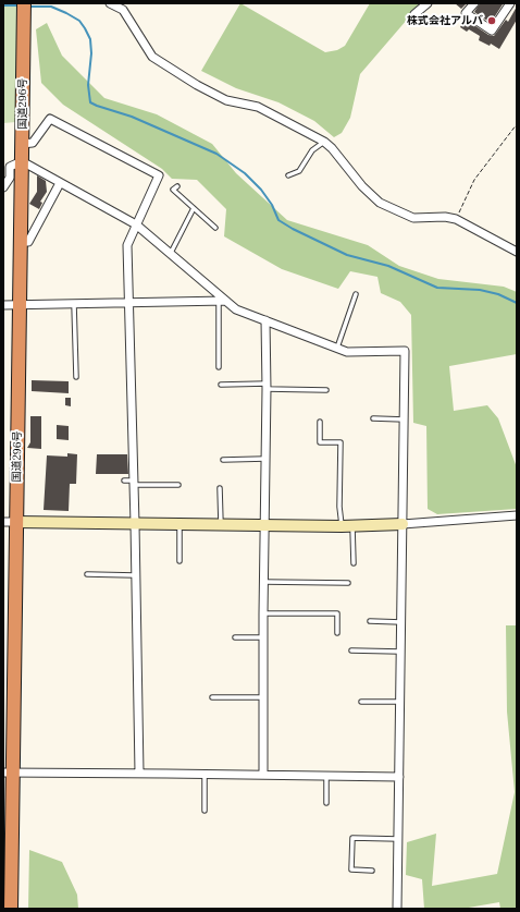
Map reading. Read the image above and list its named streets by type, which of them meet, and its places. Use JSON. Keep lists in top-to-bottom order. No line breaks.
{"streets":{"highway":["国道296号"]},"places":["株式会社アルバ"]}
